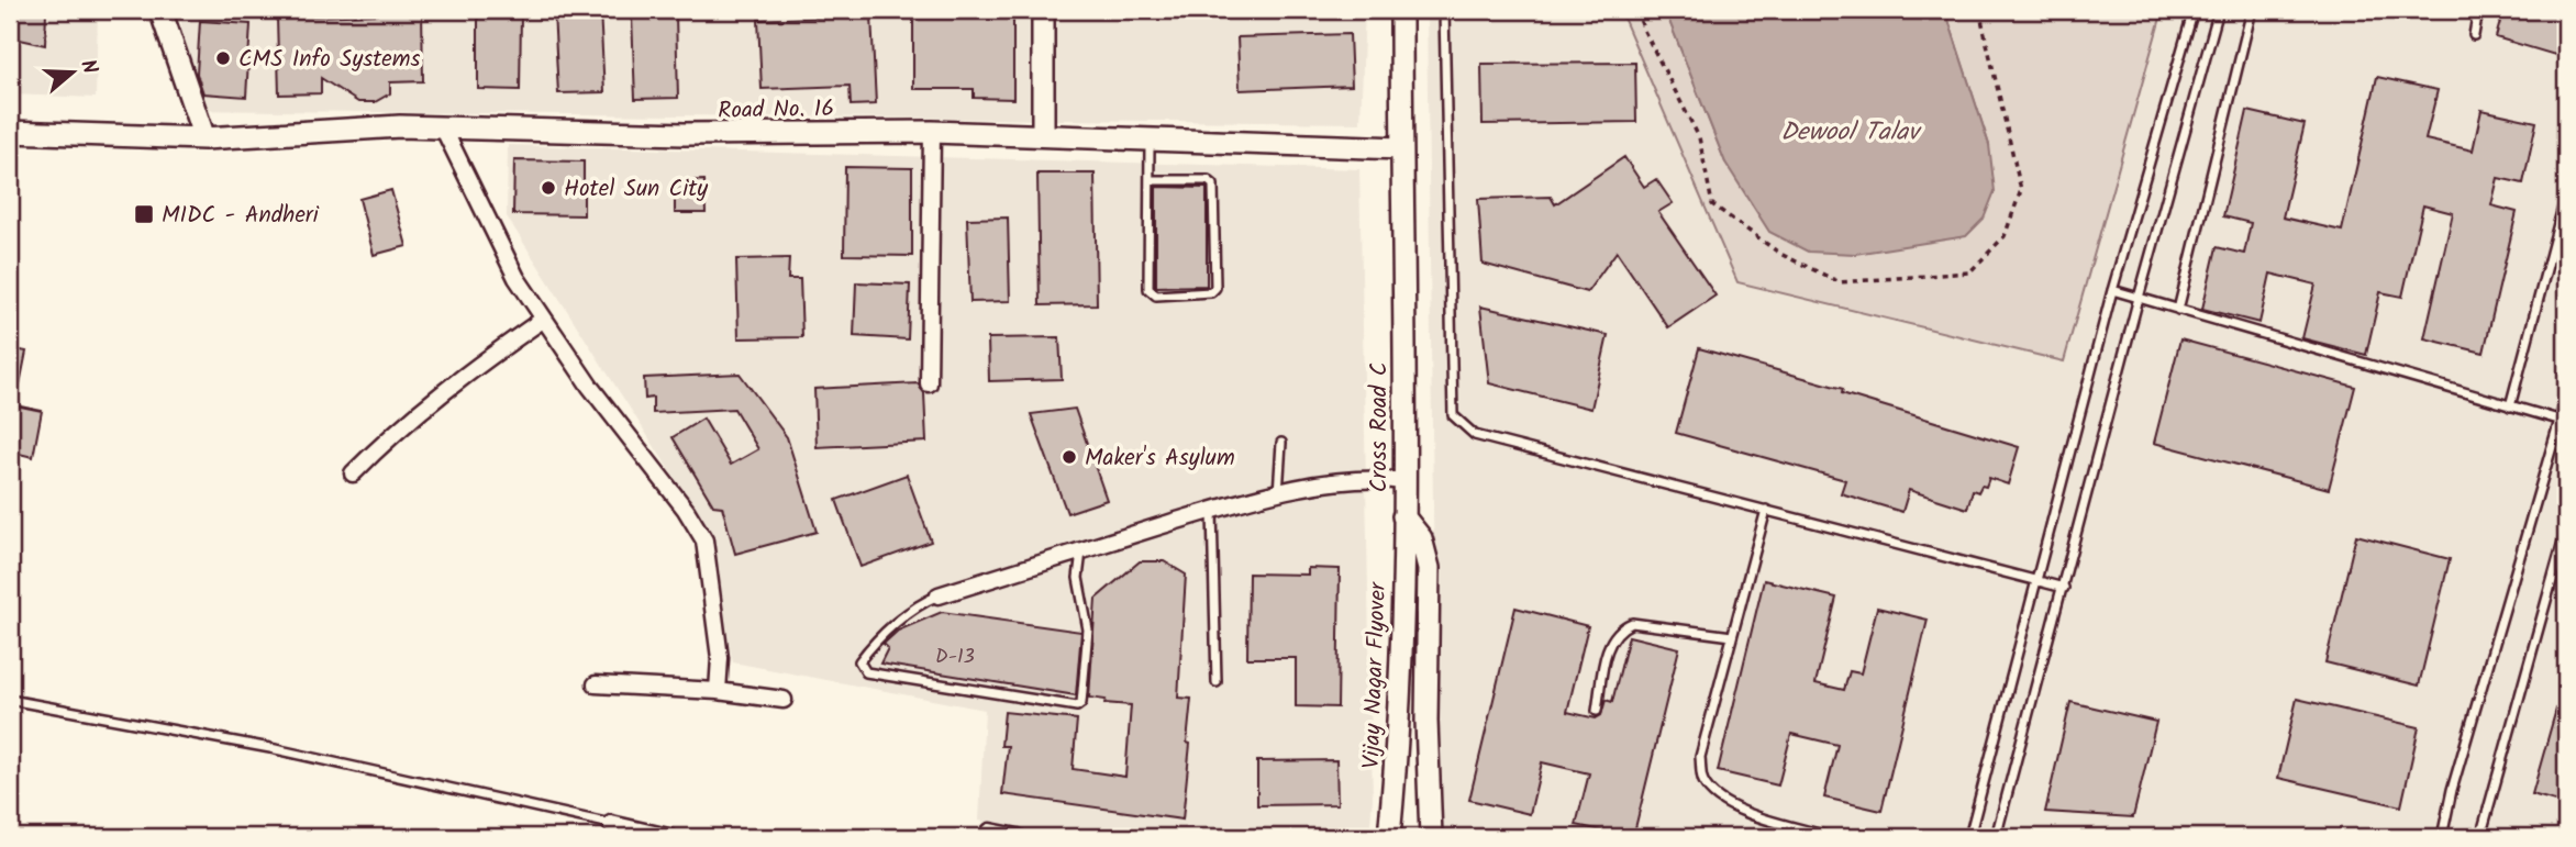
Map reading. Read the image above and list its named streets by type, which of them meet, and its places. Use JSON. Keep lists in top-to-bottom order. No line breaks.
{"streets":{"street":["Road No. 16","Cross Road C","Vijay Nagar Flyover"]},"crossings":[["Road No. 16","Cross Road C"],["Cross Road C","Vijay Nagar Flyover"]],"water":["Dewool Talav"],"places":{"other":["CMS Info Systems","Hotel Sun City","Maker's Asylum"],"transit":["MIDC - Andheri"]},"house_numbers":["D-13"],"north":"right"}
